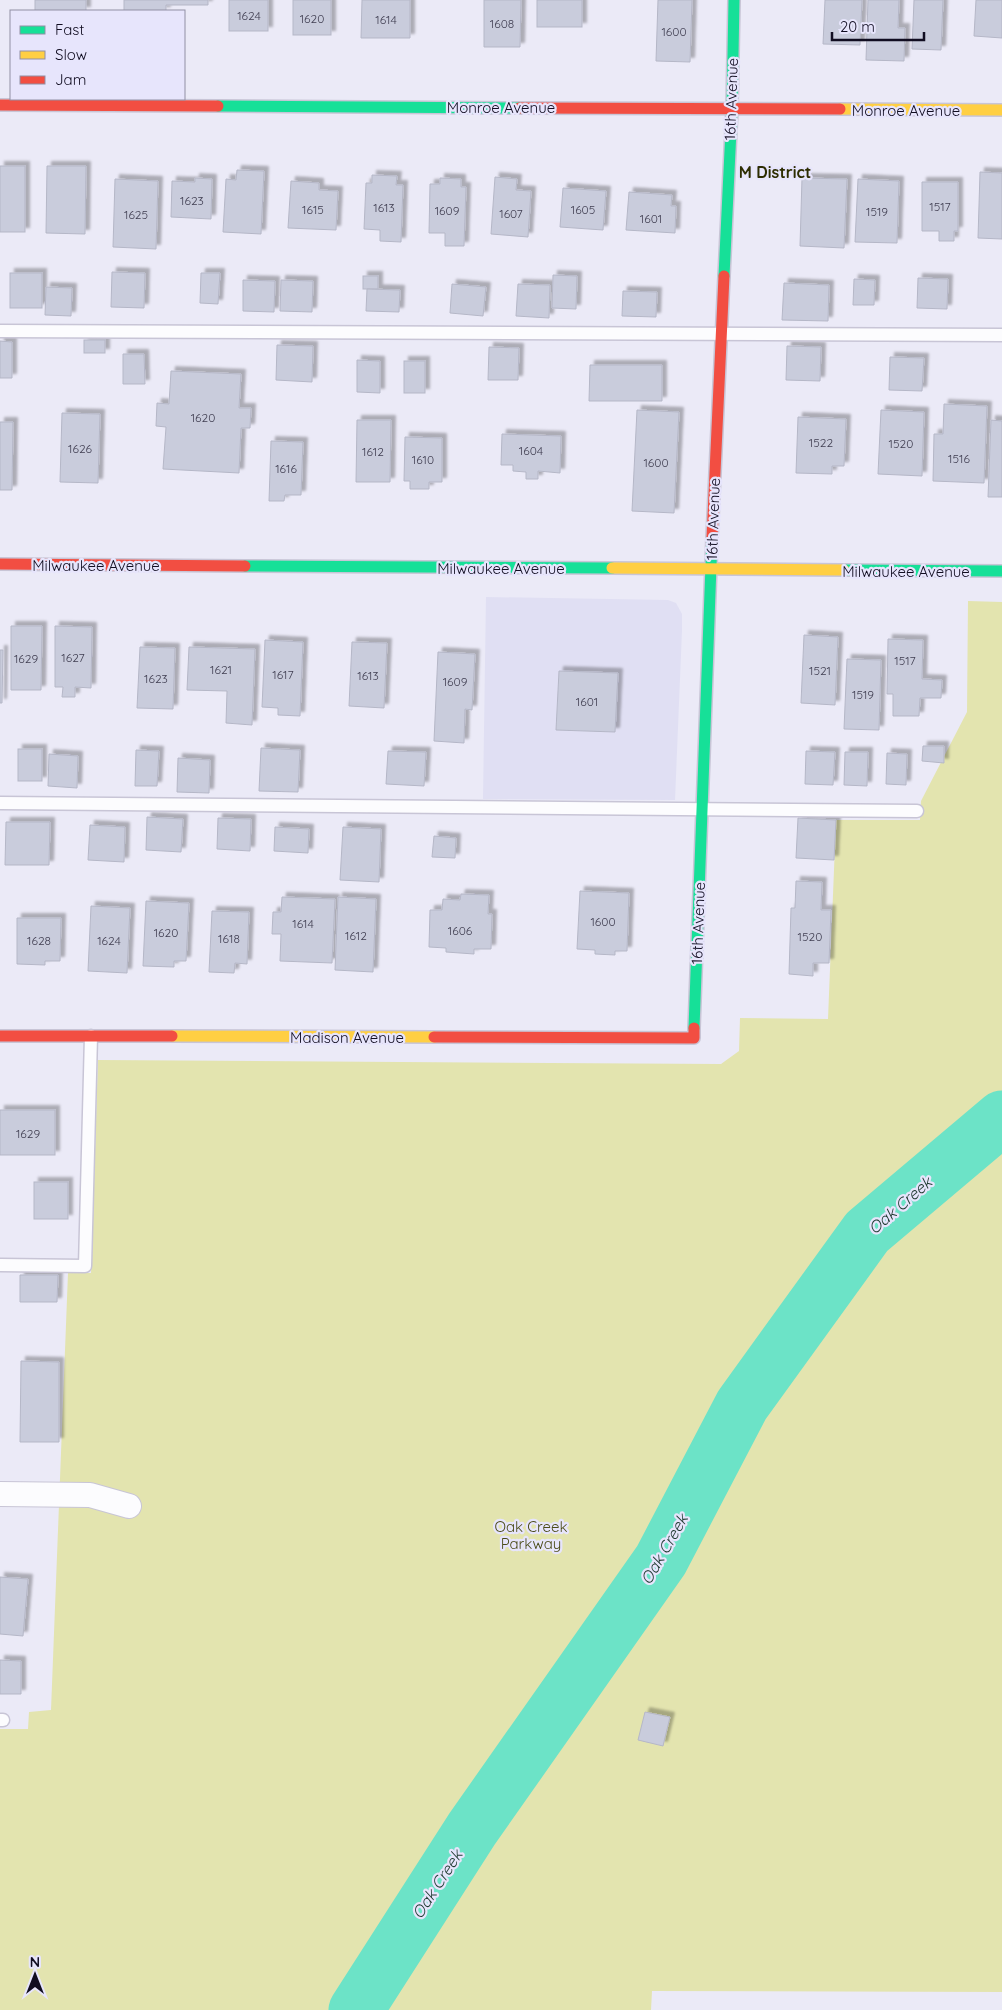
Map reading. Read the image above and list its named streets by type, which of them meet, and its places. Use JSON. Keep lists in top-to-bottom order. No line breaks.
{"streets":{"street":["16th Avenue","Monroe Avenue","Milwaukee Avenue","Madison Avenue"]},"crossings":[["16th Avenue","Monroe Avenue"],["16th Avenue","Milwaukee Avenue"],["16th Avenue","Madison Avenue"]],"districts":["M District"],"water":["Oak Creek"],"parks":["Oak Creek Parkway"],"house_numbers":["1624","1620","1614","1608","1600","1623","1517","1613","1615","1605","1609","1519","1607","1625","1601","1620","1522","1520","1626","1604","1612","1516","1610","1600","1616","1627","1629","1517","1621","1521","1617","1613","1623","1609","1519","1601","1600","1614","1606","1620","1612","1520","1618","1628","1624","1629"],"legend":["Fast","Slow","Jam"],"scale_bar":"20 m","north":"top"}
